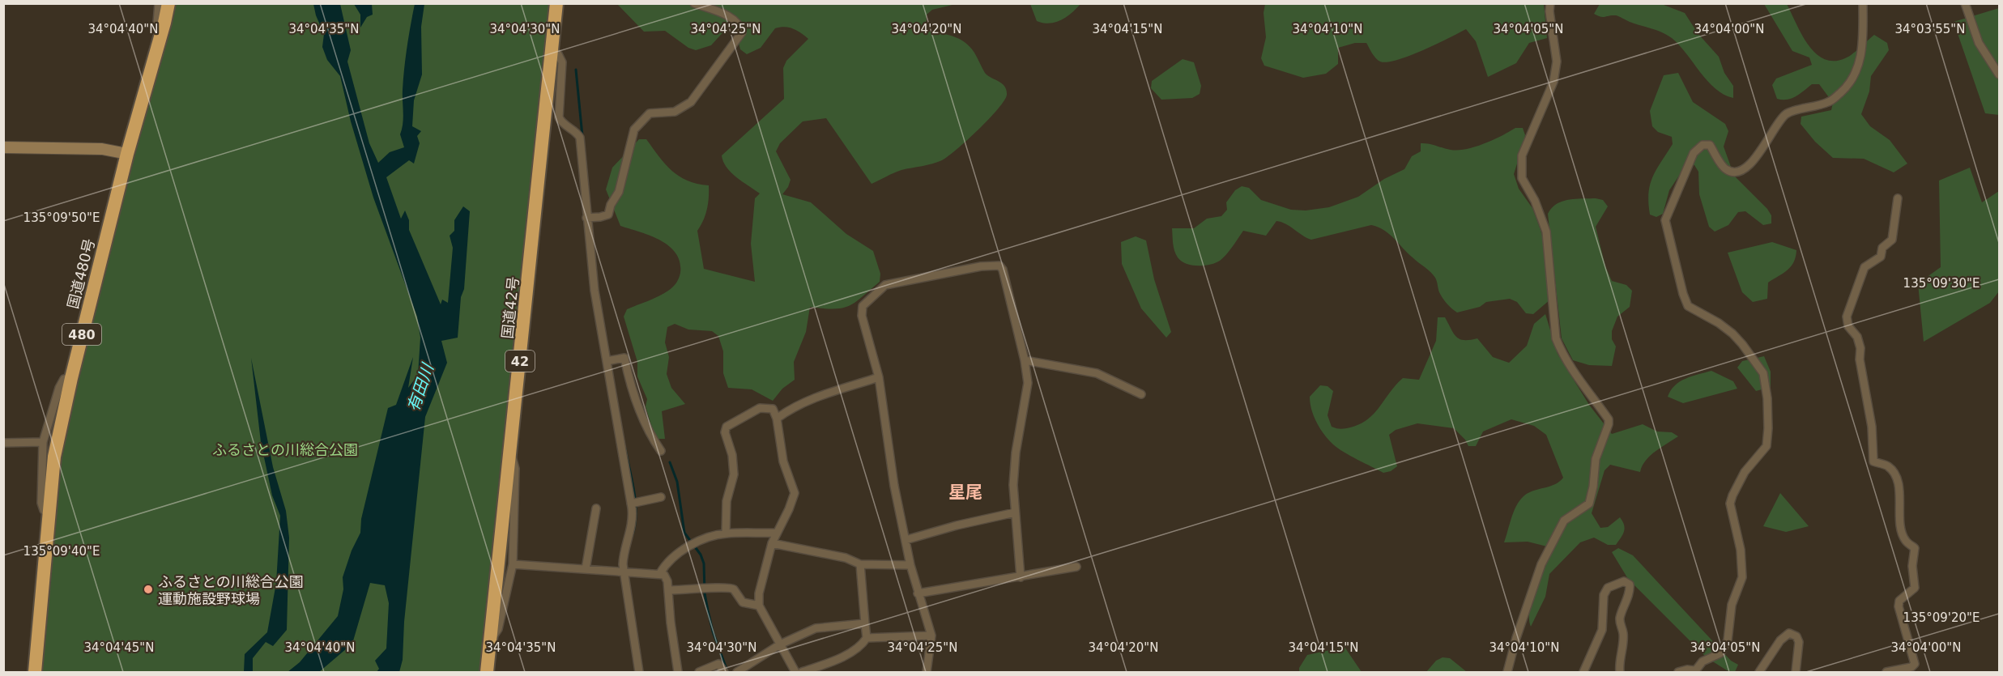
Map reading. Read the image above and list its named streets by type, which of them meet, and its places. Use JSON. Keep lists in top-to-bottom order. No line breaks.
{"streets":{"highway":["国道480号","国道42号","480","42"]},"districts":["星尾"],"water":["有田川"],"parks":["ふるさとの川総合公園"],"places":["ふるさとの川総合公園 運動施設野球場"],"coordinates":["34°03'55\"N","34°04'40\"N","34°04'35\"N","34°04'30\"N","34°04'25\"N","34°04'20\"N","34°04'15\"N","34°04'10\"N","34°04'05\"N","34°04'00\"N","135°09'50\"E","135°09'30\"E","135°09'40\"E","135°09'20\"E","34°04'45\"N"]}
